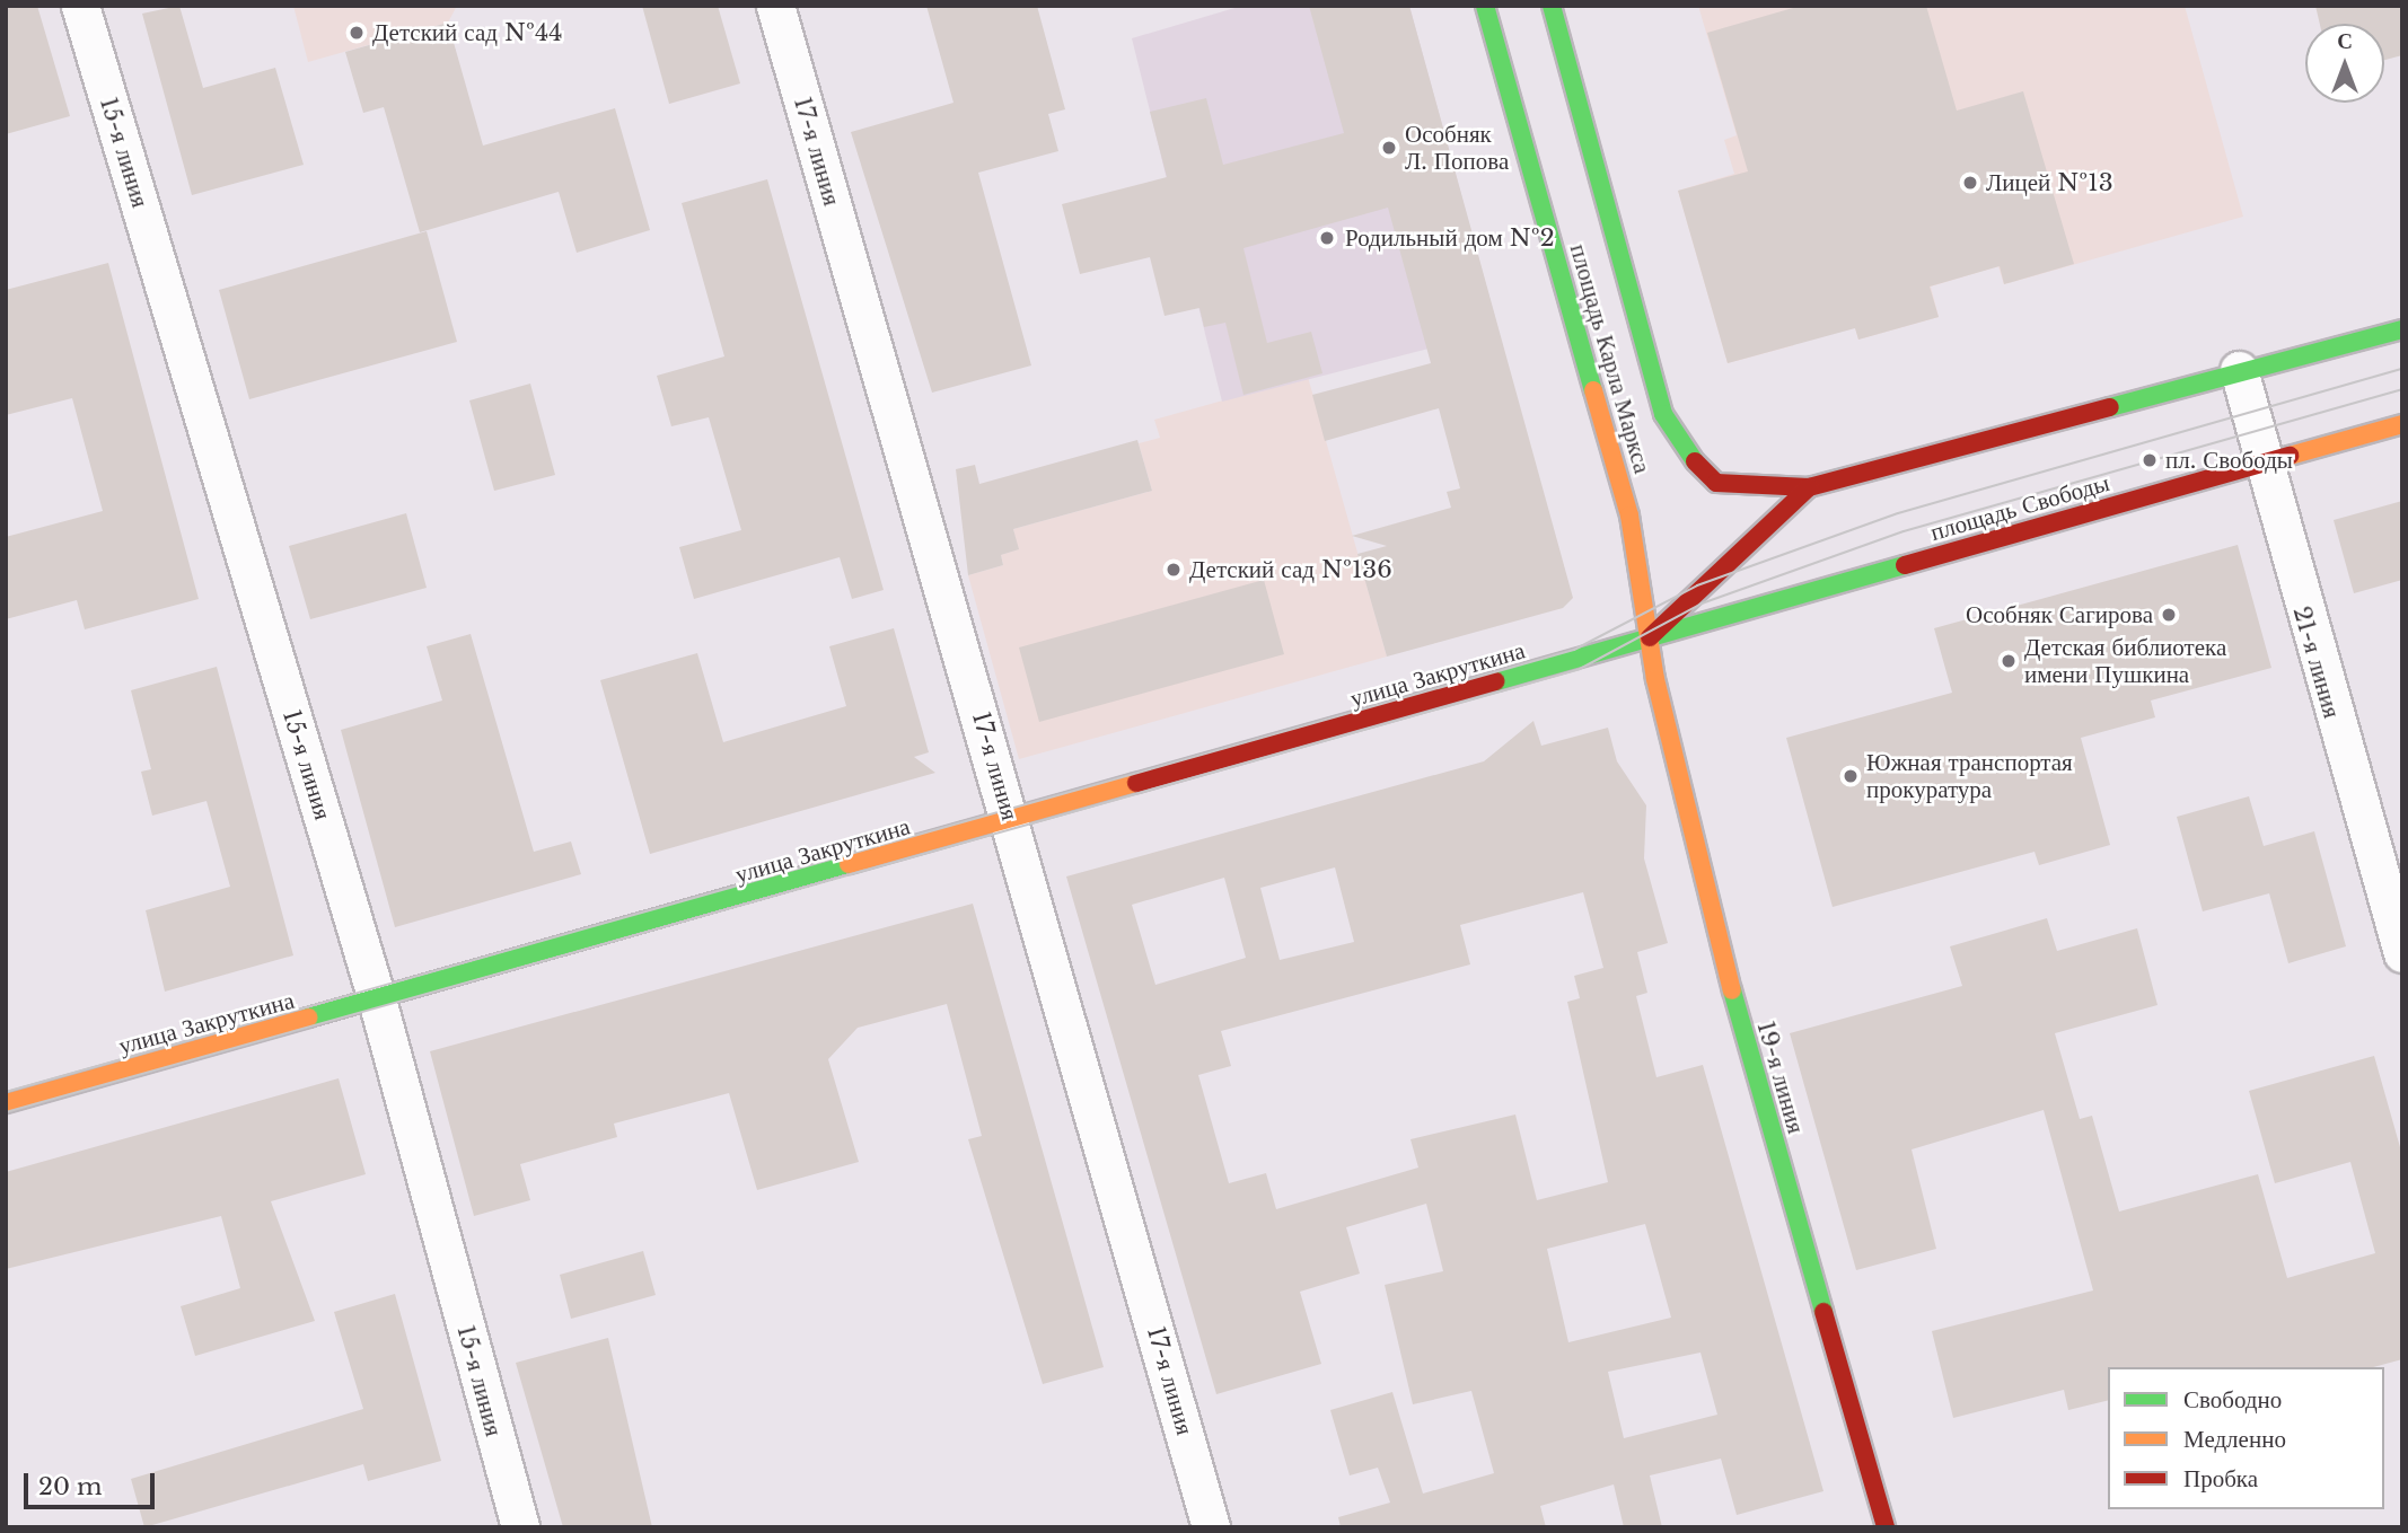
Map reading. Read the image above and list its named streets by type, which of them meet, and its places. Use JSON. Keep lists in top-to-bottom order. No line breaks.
{"streets":{"street":["17-я линия","15-я линия","площадь Карла Маркса","площадь Свободы","21-я линия","улица Закруткина","19-я линия"]},"crossings":[["17-я линия","улица Закруткина"],["15-я линия","улица Закруткина"],["площадь Карла Маркса","площадь Свободы"],["площадь Карла Маркса","улица Закруткина"],["площадь Карла Маркса","19-я линия"],["площадь Свободы","21-я линия"],["площадь Свободы","улица Закруткина"],["площадь Свободы","19-я линия"],["улица Закруткина","19-я линия"]],"places":["Детский сад №44","Особняк Л. Попова","Лицей №13","Родильный дом №2","пл. Свободы","Детский сад №136","Особняк Сагирова","Детская библиотека имени Пушкина","Южная транспортая прокуратура"],"legend":["Свободно","Медленно","Пробка"],"scale_bar":"20 m","north":"top"}
